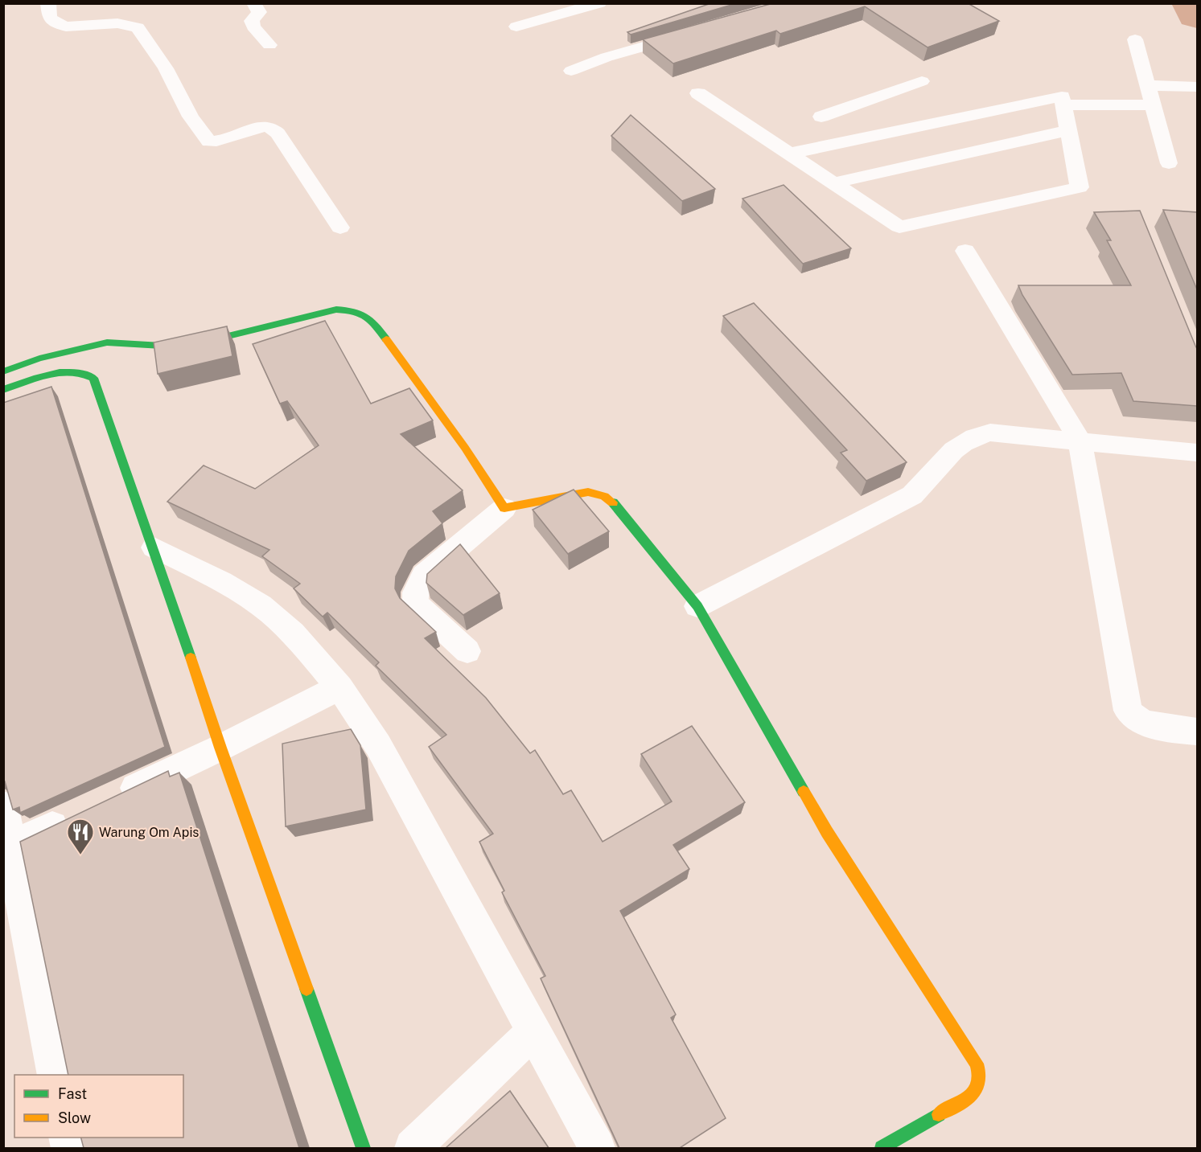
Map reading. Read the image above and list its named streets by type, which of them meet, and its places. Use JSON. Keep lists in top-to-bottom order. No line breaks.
{"places":{"restaurant":["Warung Om Apis"]},"legend":["Fast","Slow"]}
